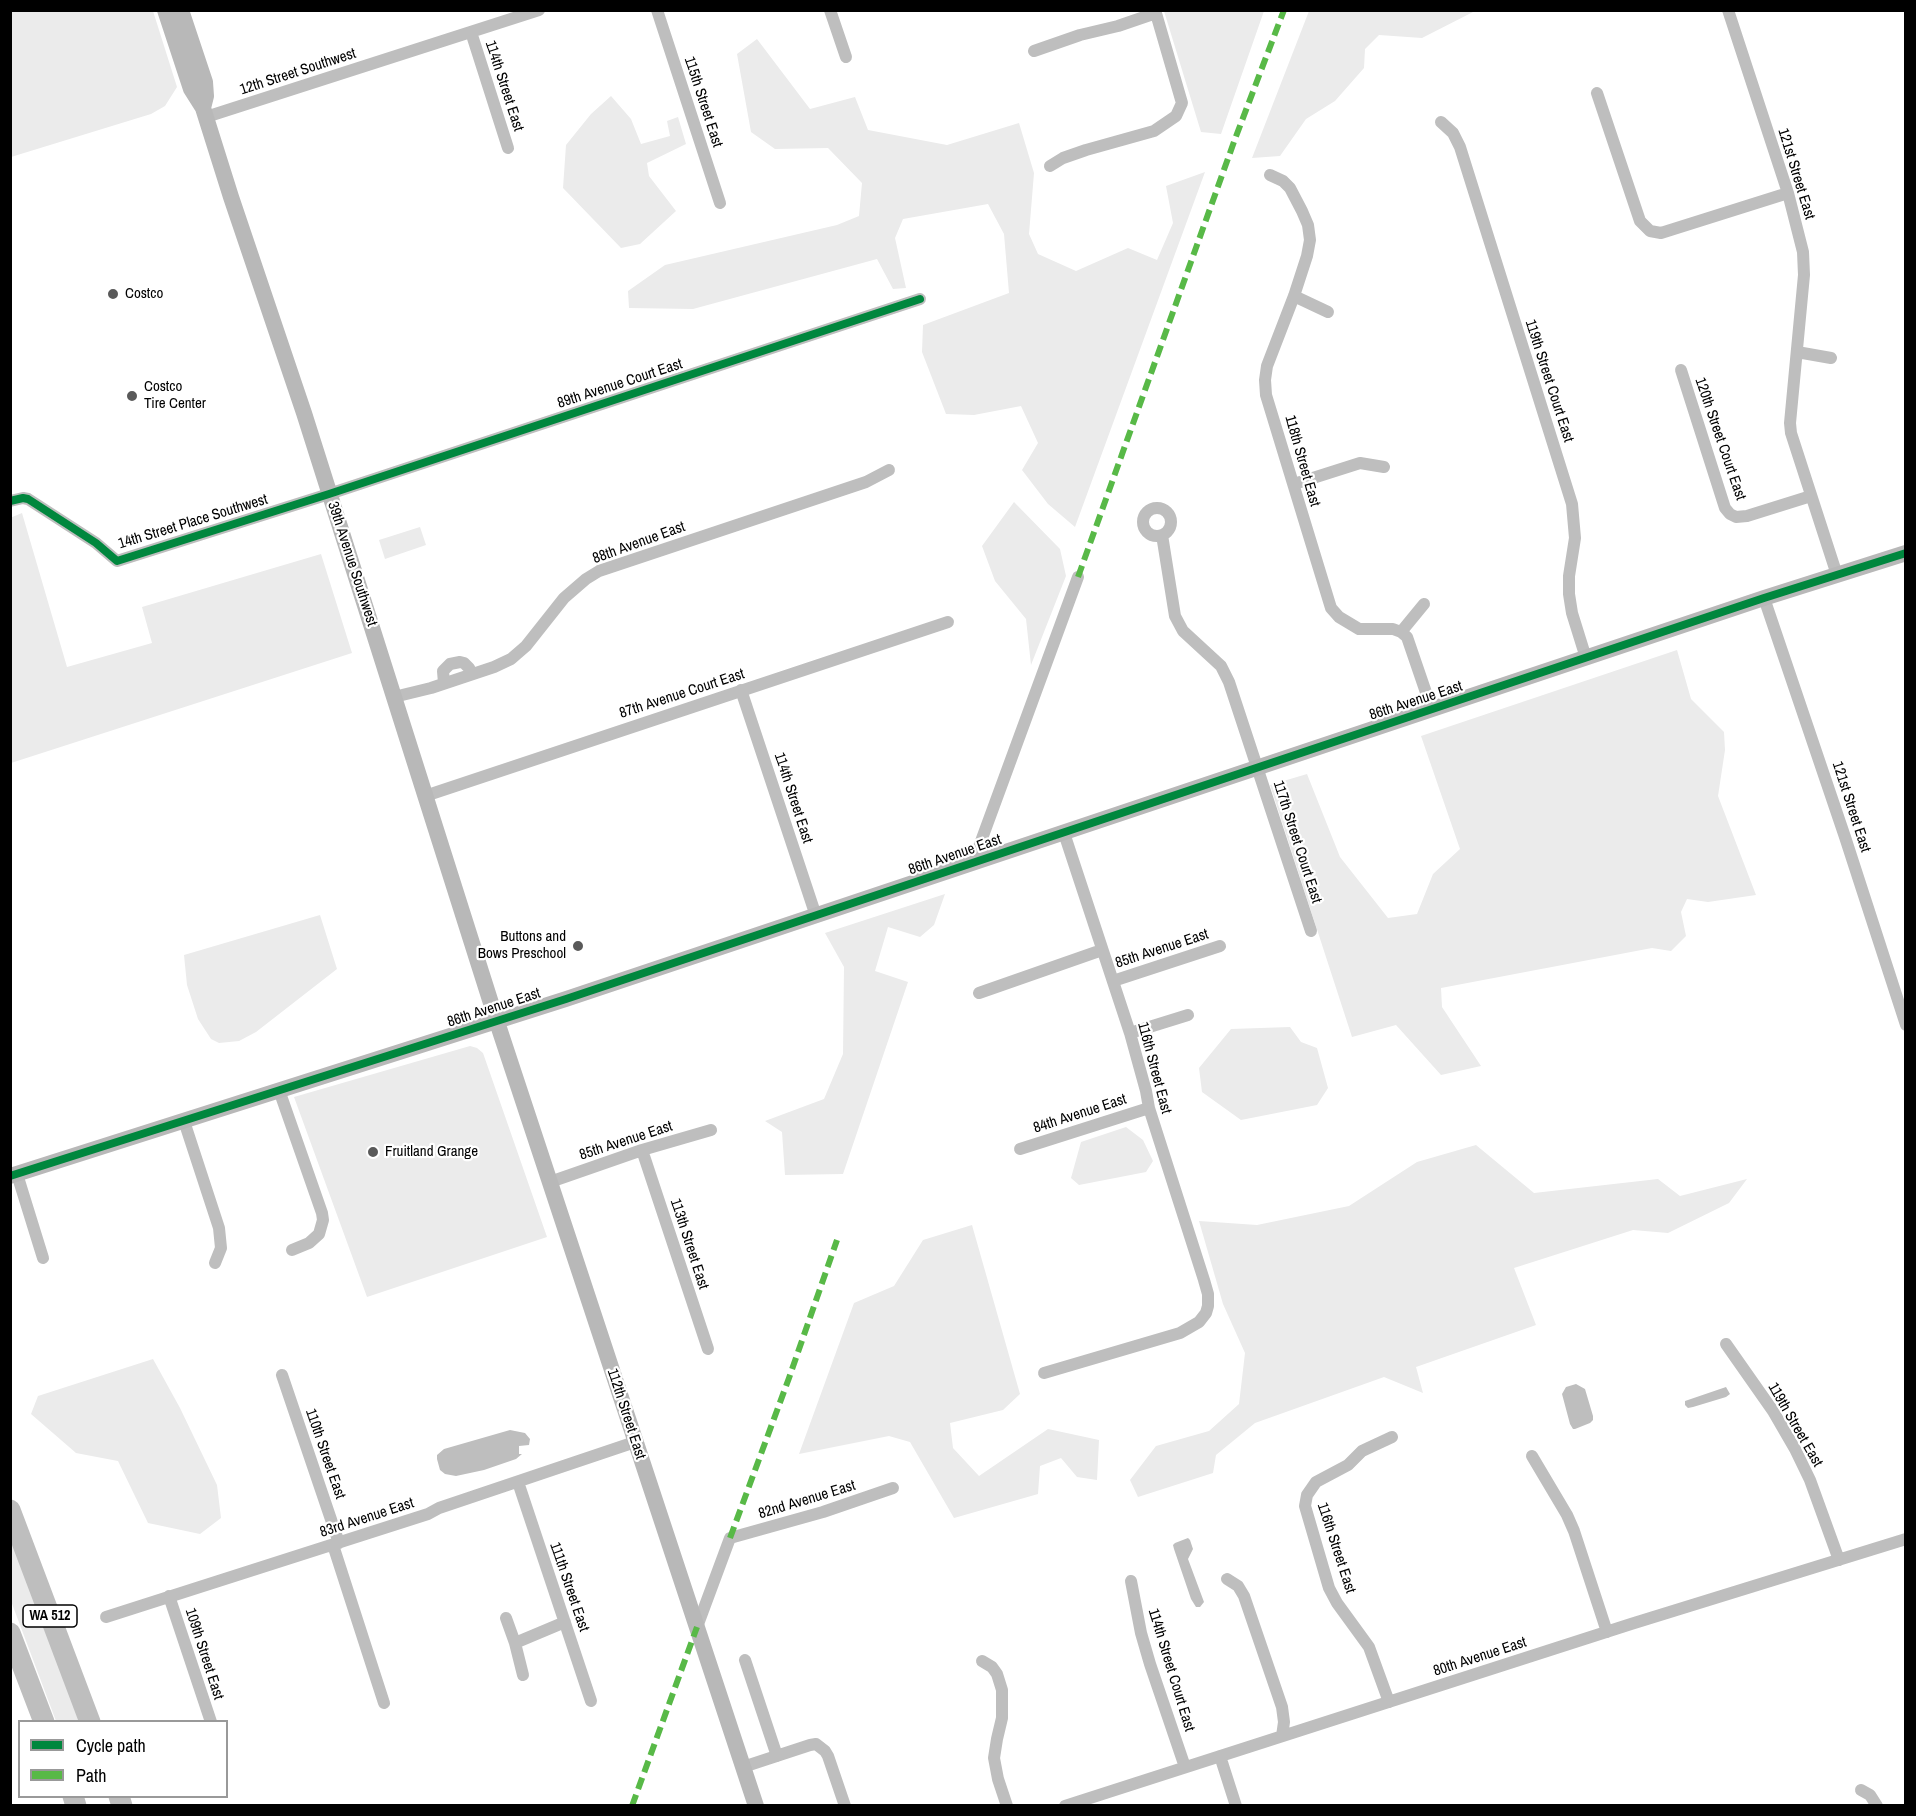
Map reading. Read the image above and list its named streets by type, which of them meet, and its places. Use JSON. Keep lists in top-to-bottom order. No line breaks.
{"streets":{"highway":["WA 512"],"street":["12th Street Southwest","114th Street East","115th Street East","121st Street East","119th Street Court East","89th Avenue Court East","120th Street Court East","118th Street East","14th Street Place Southwest","88th Avenue East","39th Avenue Southwest","87th Avenue Court East","86th Avenue East","117th Street Court East","85th Avenue East","116th Street East","84th Avenue East","113th Street East","112th Street East","119th Street East","110th Street East","82nd Avenue East","83rd Avenue East","111th Street East","109th Street East","80th Avenue East","114th Street Court East"]},"crossings":[["12th Street Southwest","114th Street East"],["12th Street Southwest","39th Avenue Southwest"],["114th Street East","87th Avenue Court East"],["114th Street East","86th Avenue East"],["121st Street East","120th Street Court East"],["121st Street East","86th Avenue East"],["119th Street Court East","86th Avenue East"],["89th Avenue Court East","14th Street Place Southwest"],["89th Avenue Court East","39th Avenue Southwest"],["14th Street Place Southwest","39th Avenue Southwest"],["88th Avenue East","39th Avenue Southwest"],["39th Avenue Southwest","87th Avenue Court East"],["39th Avenue Southwest","86th Avenue East"],["39th Avenue Southwest","112th Street East"],["86th Avenue East","117th Street Court East"],["86th Avenue East","116th Street East"],["86th Avenue East","112th Street East"],["85th Avenue East","116th Street East"],["85th Avenue East","113th Street East"],["85th Avenue East","112th Street East"],["116th Street East","84th Avenue East"],["116th Street East","80th Avenue East"],["112th Street East","82nd Avenue East"],["112th Street East","83rd Avenue East"],["119th Street East","80th Avenue East"],["110th Street East","83rd Avenue East"],["83rd Avenue East","111th Street East"],["83rd Avenue East","109th Street East"],["80th Avenue East","114th Street Court East"]],"places":["Costco","Costco Tire Center","Buttons and Bows Preschool","Fruitland Grange"],"legend":["Cycle path","Path"]}
